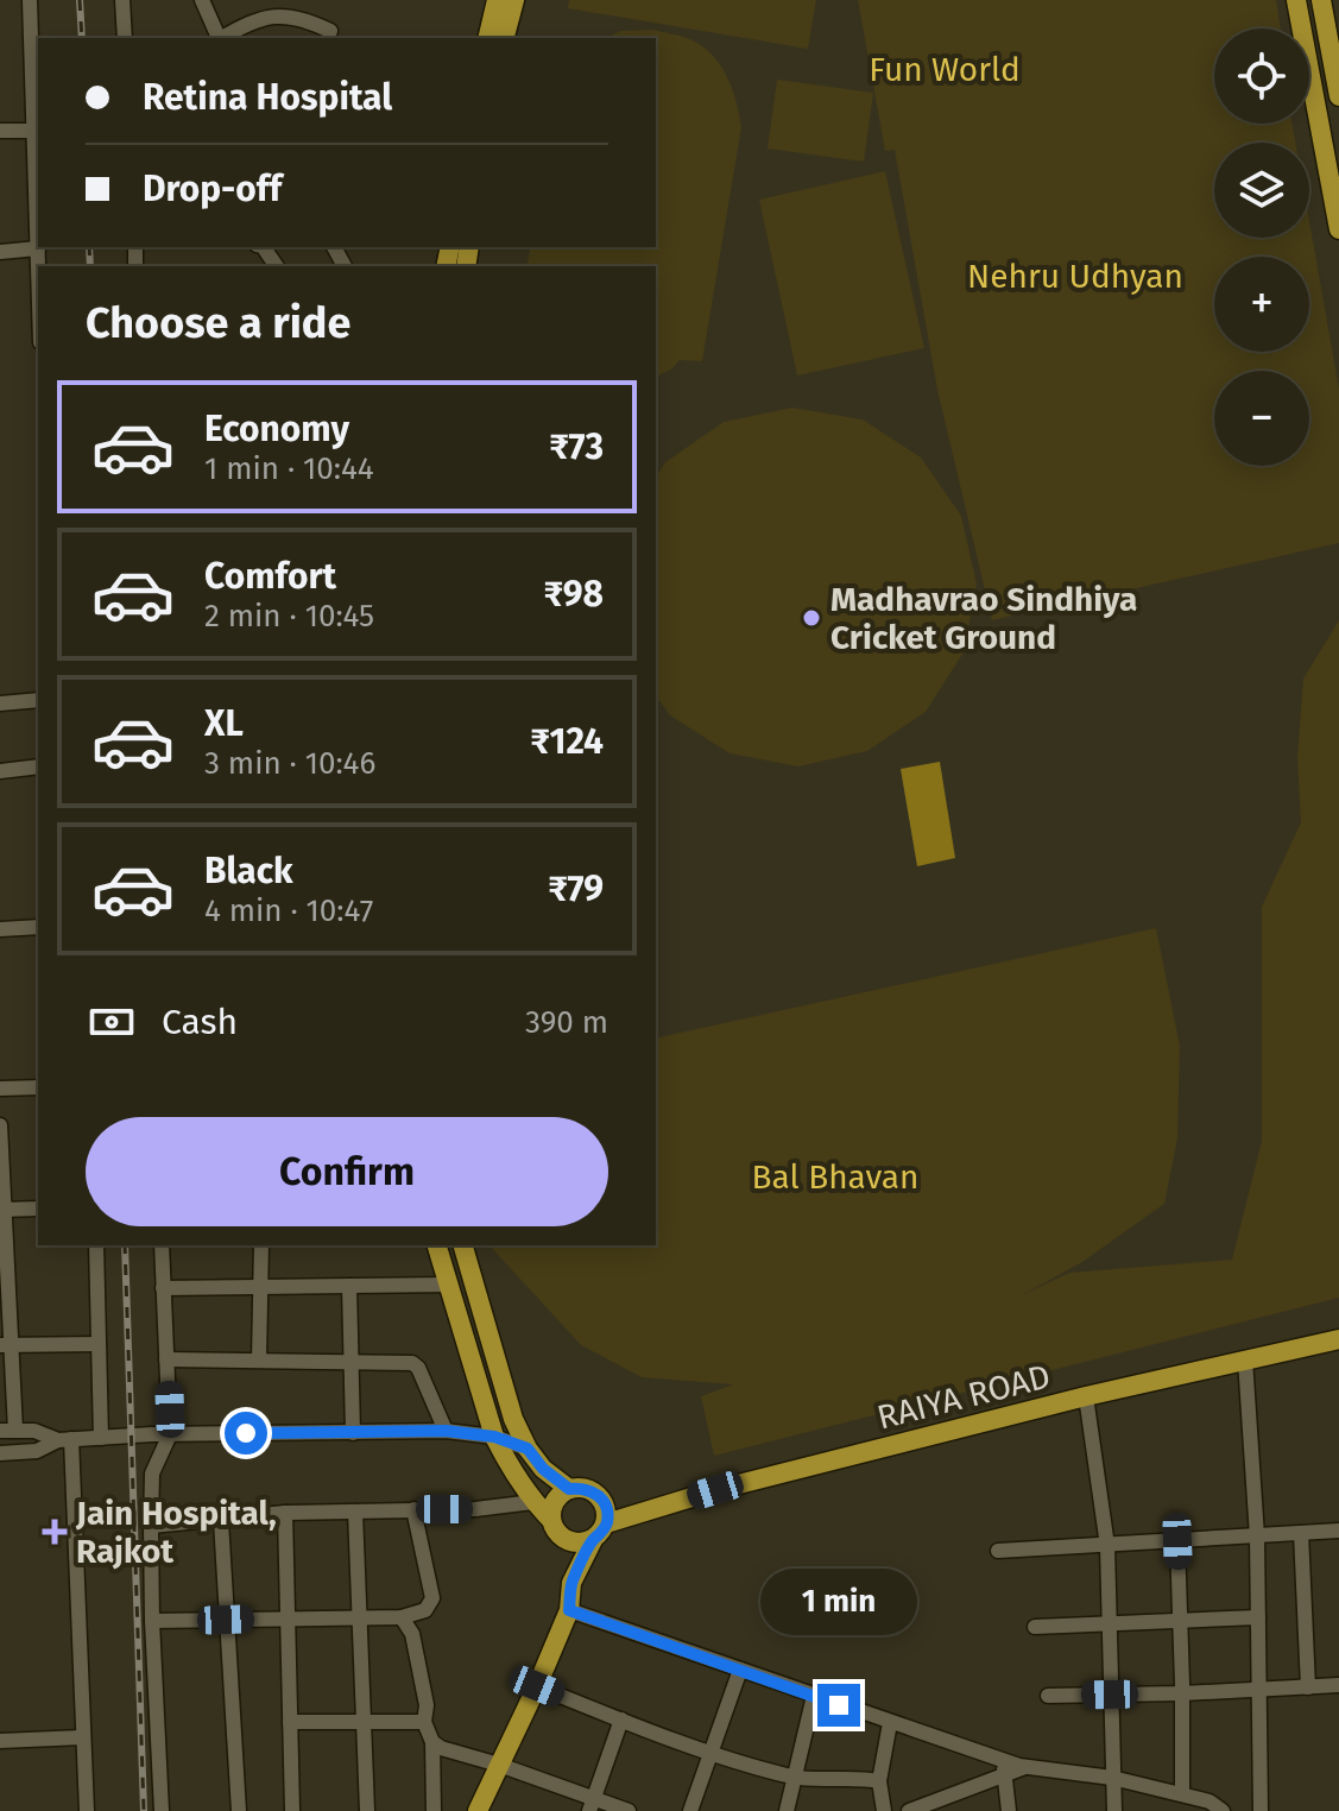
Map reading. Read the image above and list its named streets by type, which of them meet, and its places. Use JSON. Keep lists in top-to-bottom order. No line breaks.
{"streets":{"main road":["RAIYA ROAD"]},"parks":["Fun World","Nehru Udhyan","Bal Bhavan"],"places":{"other":["Madhavrao Sindhiya Cricket Ground"],"health":["Jain Hospital, Rajkot"]},"page":{"map_buttons":["+","−"],"banner":["Retina Hospital","Drop-off"],"heading":"Choose a ride","list":[{"name":"Economy","note":"1 min · 10:44","value":"₹73"},{"name":"Comfort","note":"2 min · 10:45","value":"₹98"},{"name":"XL","note":"3 min · 10:46","value":"₹124"},{"name":"Black","note":"4 min · 10:47","value":"₹79"}],"pay":["Cash","390 m"],"buttons":"Confirm","bubble":"1 min"}}
